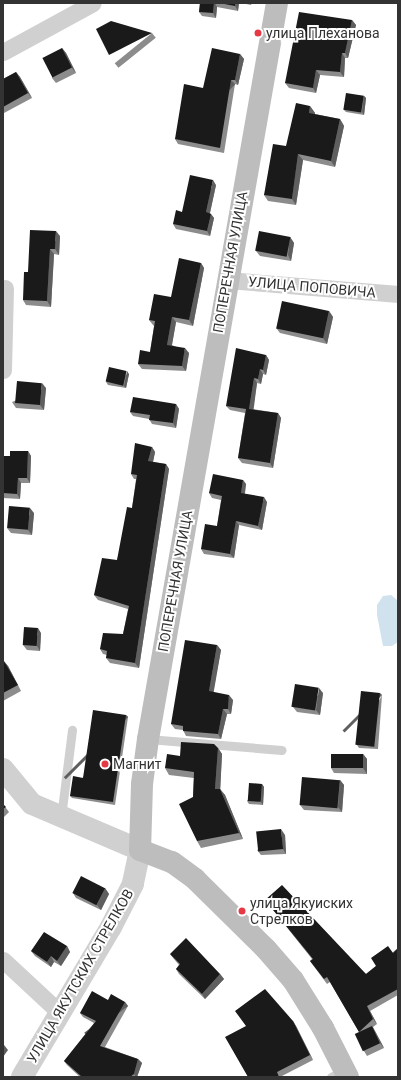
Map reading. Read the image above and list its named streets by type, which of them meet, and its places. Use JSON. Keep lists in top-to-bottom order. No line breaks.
{"streets":{"main road":["ПОПЕРЕЧНАЯ УЛИЦА"],"street":["УЛИЦА ПОПОВИЧА","УЛИЦА ЯКУТСКИХ СТРЕЛКОВ"]},"crossings":[["ПОПЕРЕЧНАЯ УЛИЦА","УЛИЦА ПОПОВИЧА"],["ПОПЕРЕЧНАЯ УЛИЦА","УЛИЦА ЯКУТСКИХ СТРЕЛКОВ"]],"places":["улица Плеханова","Магнит","улица Якуиских Стрелков"]}
